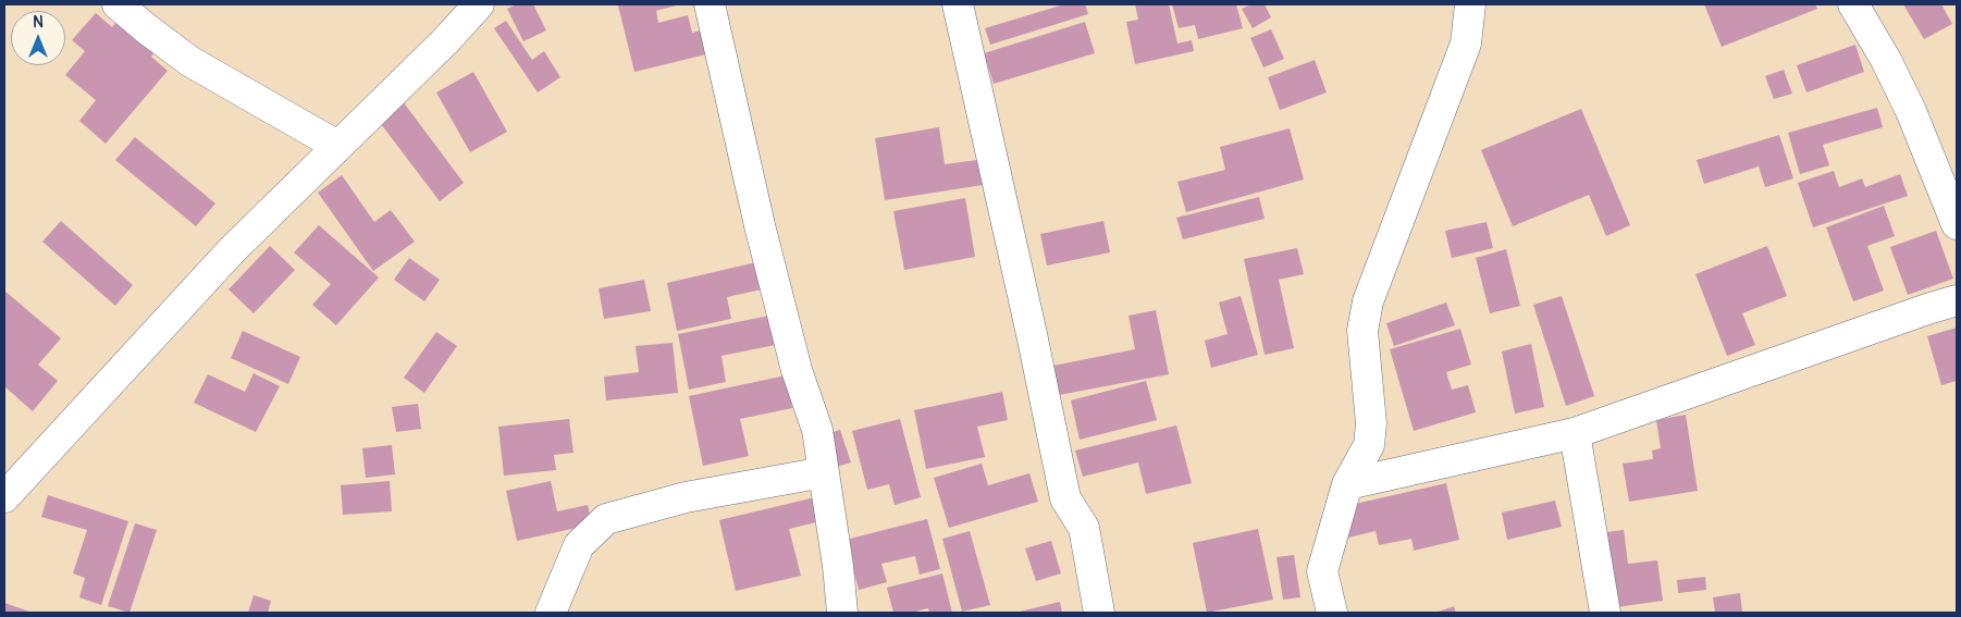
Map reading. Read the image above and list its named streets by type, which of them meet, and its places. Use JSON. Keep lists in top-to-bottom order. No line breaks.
{"north":"top"}
